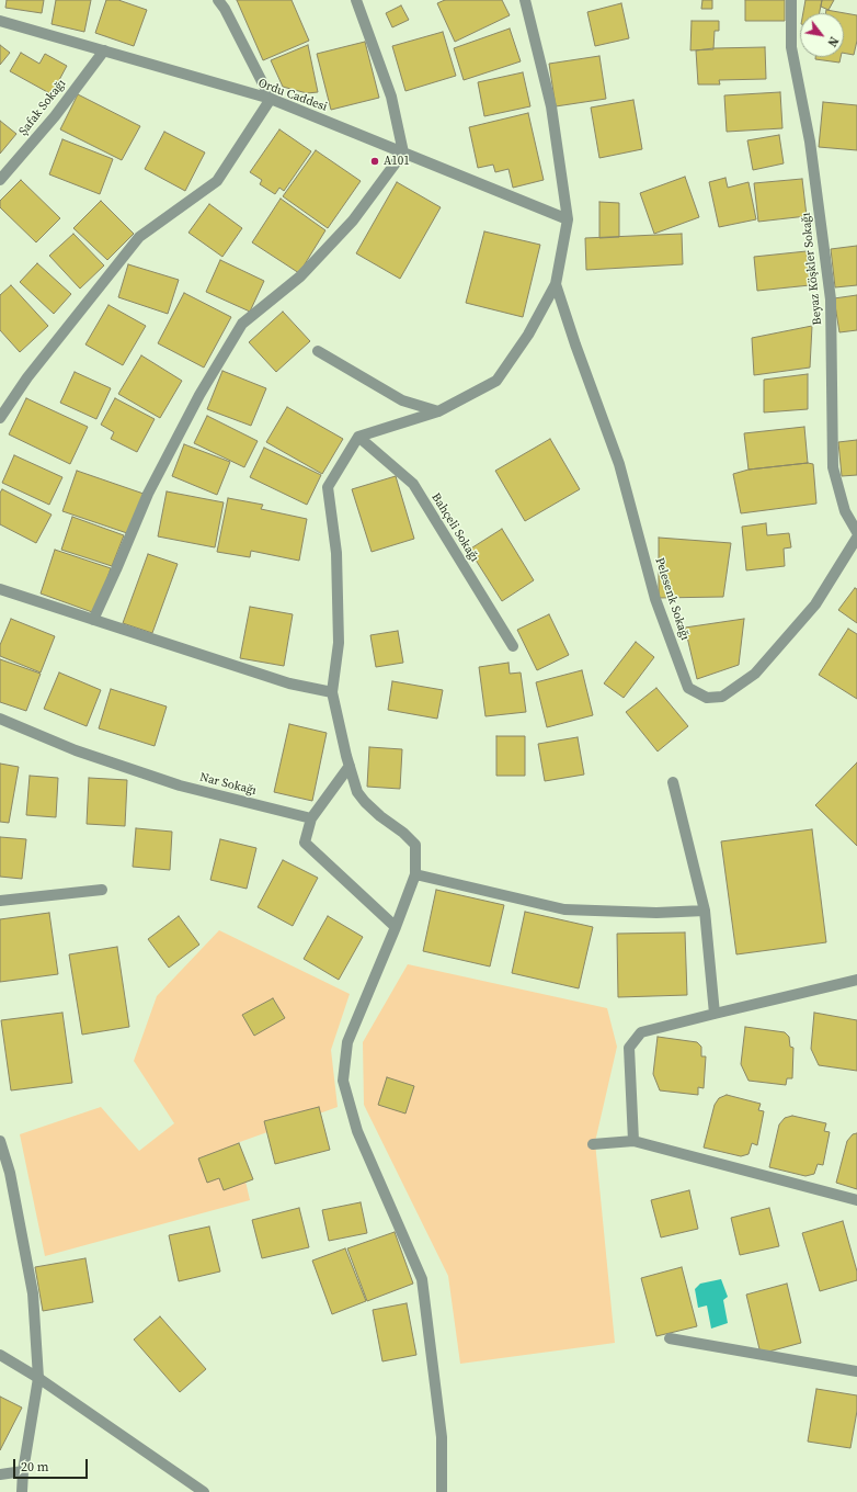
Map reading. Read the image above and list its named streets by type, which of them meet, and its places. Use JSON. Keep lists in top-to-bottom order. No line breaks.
{"streets":{"street":["Ordu Caddesi","Şafak Sokağı","Beyaz Köşkler Sokağı","Bahçeli Sokağı","Pelesenk Sokağı","Nar Sokağı"]},"crossings":[["Ordu Caddesi","Şafak Sokağı"]],"places":["A101"],"scale_bar":"20 m","north":"bottom right"}
